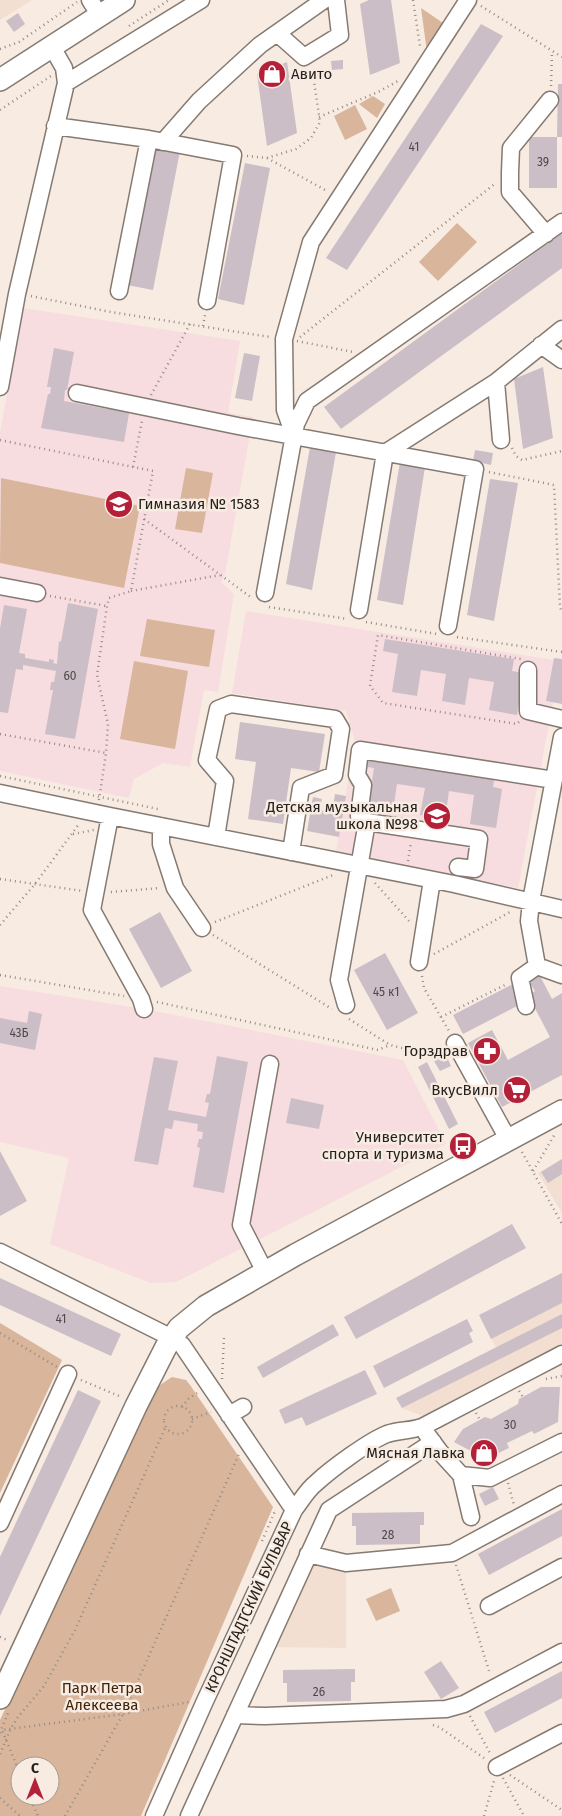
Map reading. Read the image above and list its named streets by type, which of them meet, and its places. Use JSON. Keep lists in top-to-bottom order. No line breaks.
{"streets":{"street":["КРОНШТАДТСКИЙ БУЛЬВАР"]},"parks":["Парк Петра Алексеева"],"places":{"shop":["Авито","Мясная Лавка"],"school or university":["Гимназия № 1583","Детская музыкальная школа №98"],"pharmacy":["Горздрав"],"supermarket":["ВкусВилл"],"bus stop":["Университет спорта и туризма"]},"house_numbers":["41","39","60","45 к1","43Б","41","30","28","26"],"north":"top"}
